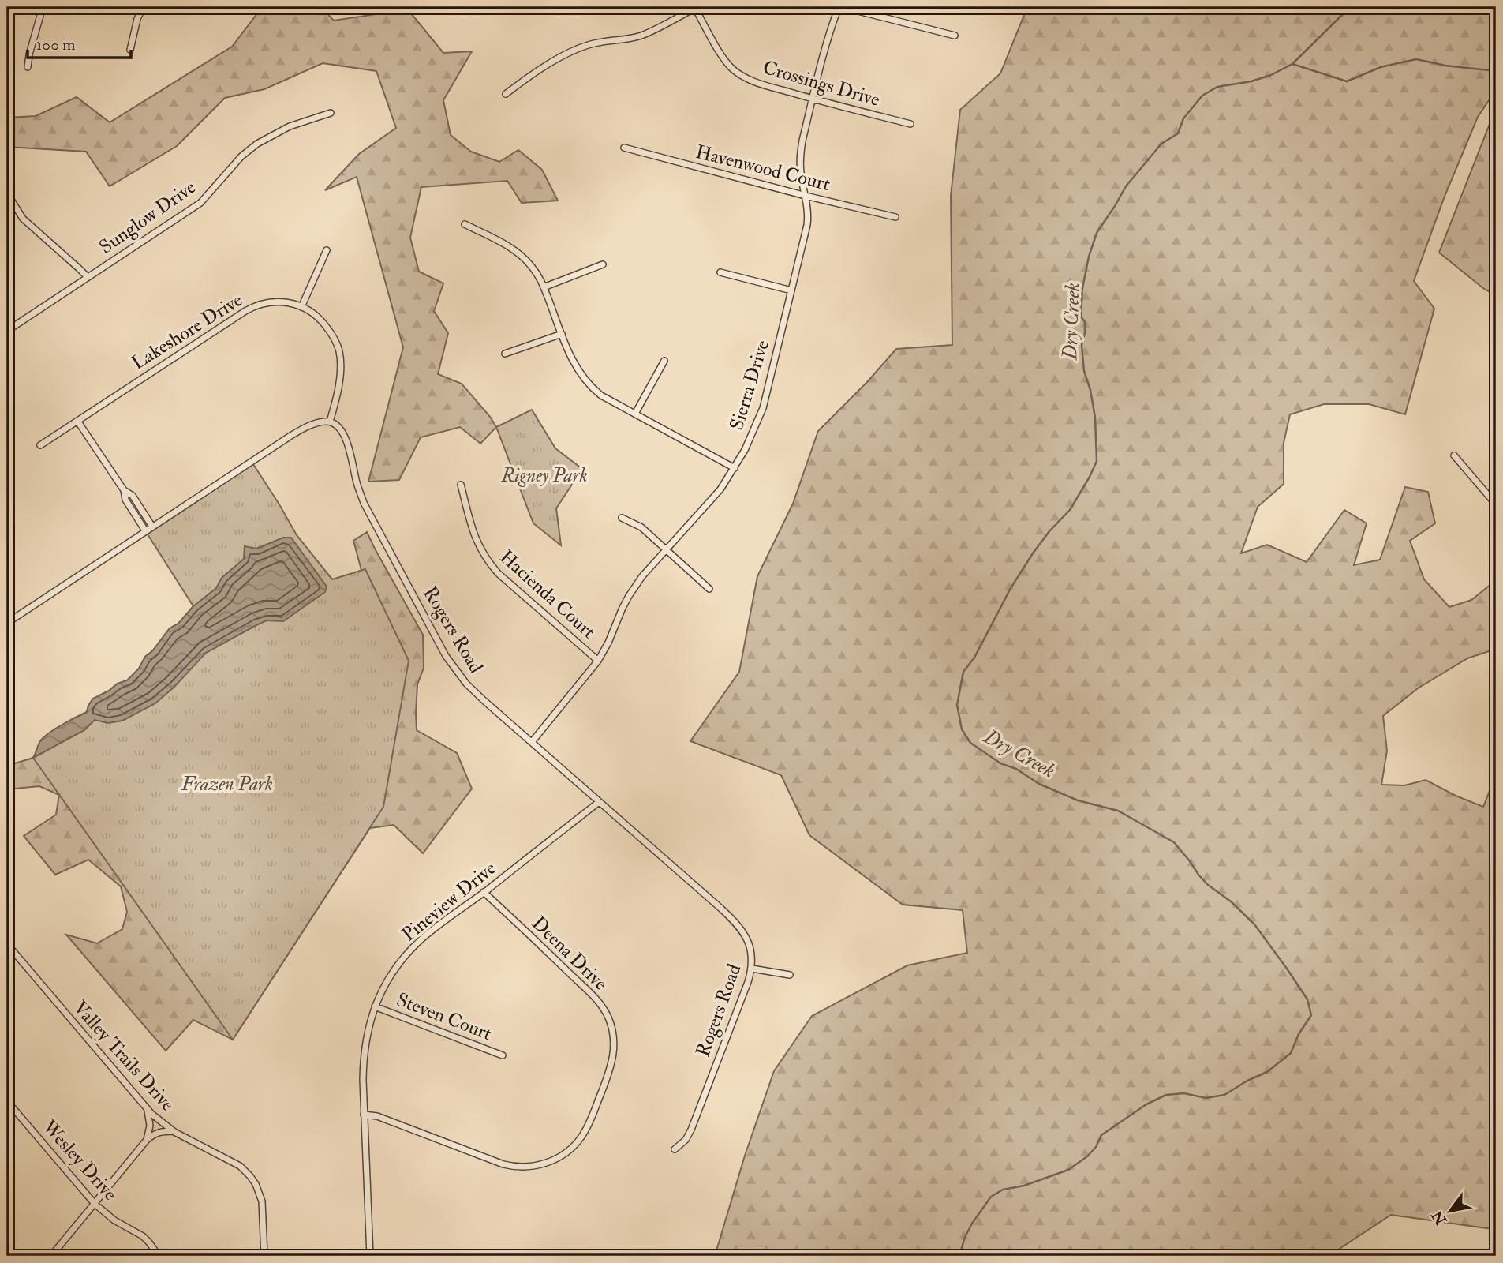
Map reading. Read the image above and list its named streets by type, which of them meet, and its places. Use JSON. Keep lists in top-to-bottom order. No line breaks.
{"streets":{"street":["Crossings Drive","Havenwood Court","Sunglow Drive","Lakeshore Drive","Sierra Drive","Hacienda Court","Rogers Road","Pineview Drive","Deena Drive","Steven Court","Valley Trails Drive","Wesley Drive"]},"crossings":[["Crossings Drive","Sierra Drive"],["Havenwood Court","Sierra Drive"],["Lakeshore Drive","Rogers Road"],["Sierra Drive","Hacienda Court"],["Sierra Drive","Rogers Road"],["Rogers Road","Pineview Drive"],["Pineview Drive","Deena Drive"],["Pineview Drive","Steven Court"]],"water":["Dry Creek"],"parks":["Rigney Park","Frazen Park"],"scale_bar":"100 m","north":"bottom left"}
